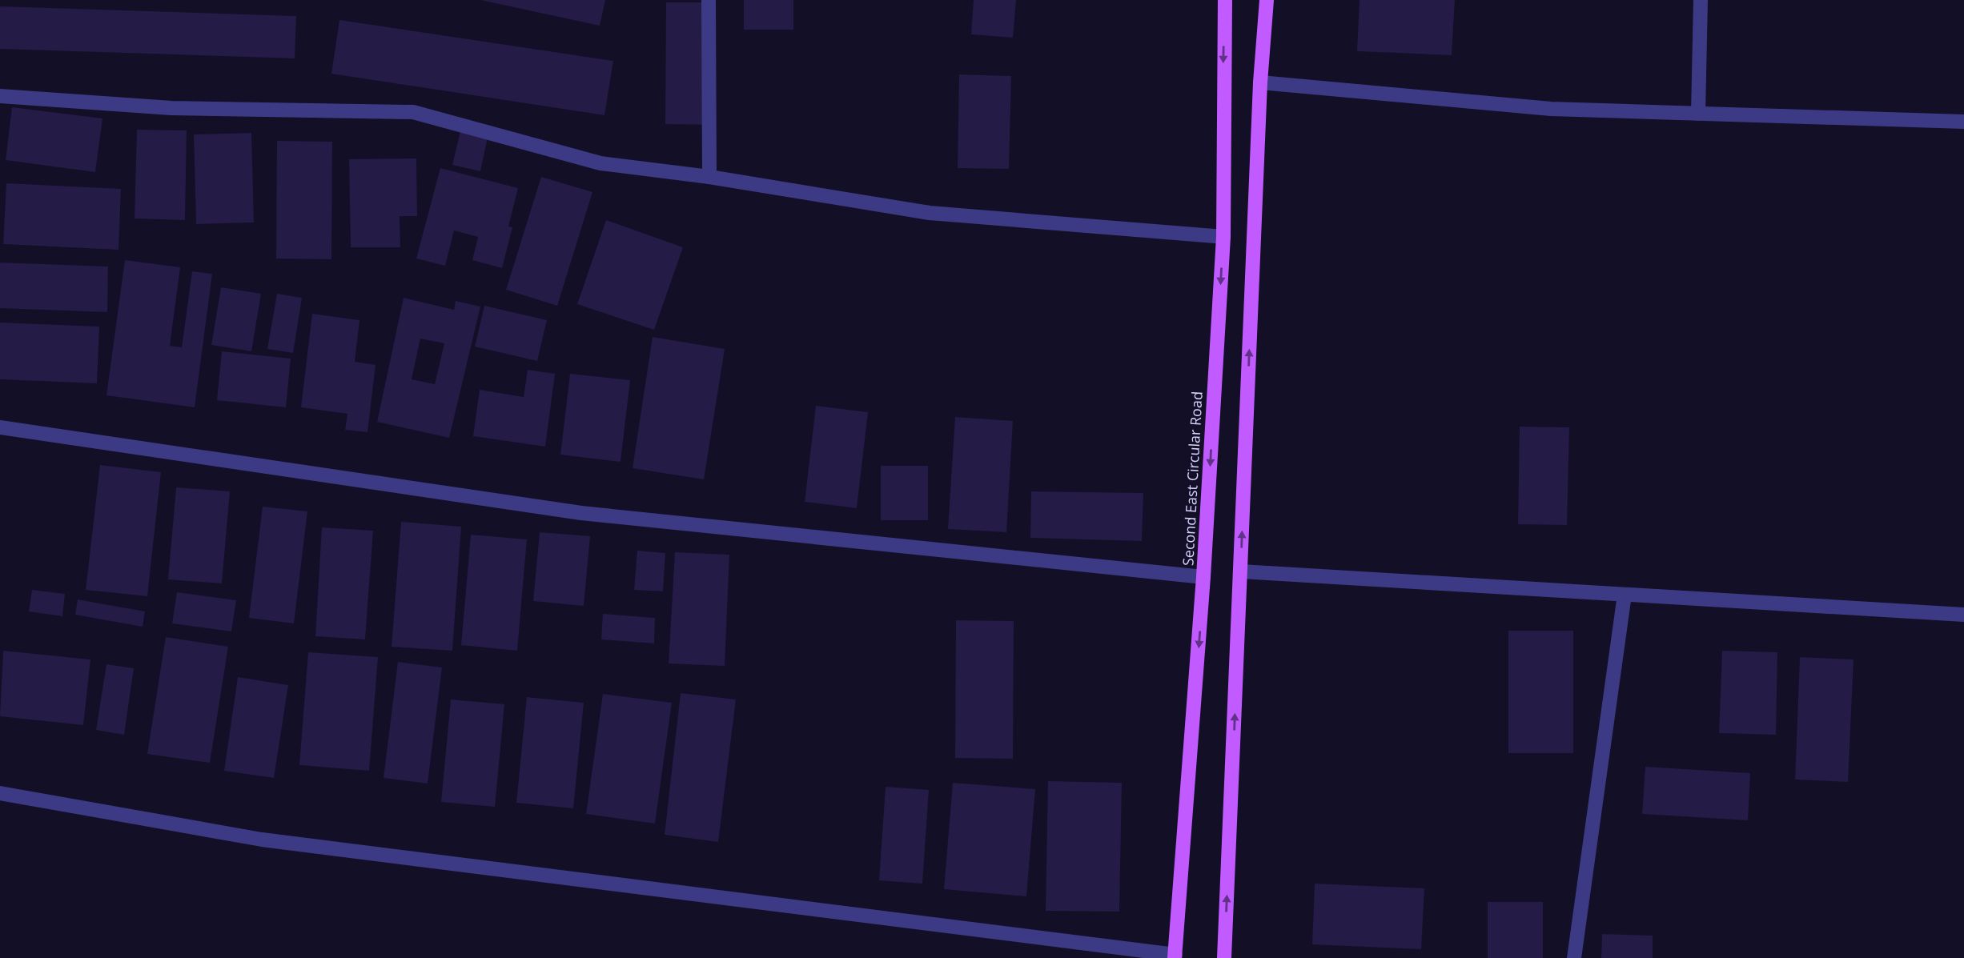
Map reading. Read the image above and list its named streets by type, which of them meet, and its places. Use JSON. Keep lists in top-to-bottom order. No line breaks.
{"streets":{"main road":["Second East Circular Road"]}}
